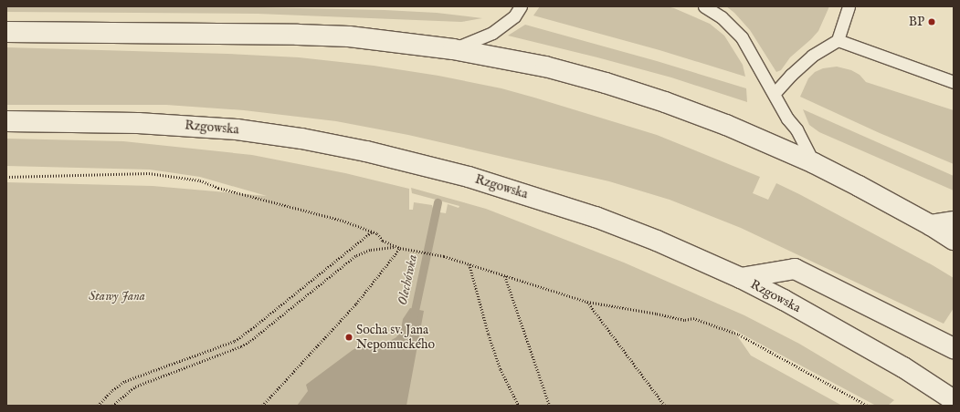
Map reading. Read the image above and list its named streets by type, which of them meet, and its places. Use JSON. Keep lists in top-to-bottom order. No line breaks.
{"streets":{"main road":["Rzgowska"]},"water":["Olechówka"],"parks":["Stawy Jana"],"places":["BP","Socha sv. Jana Nepomuckého"]}
